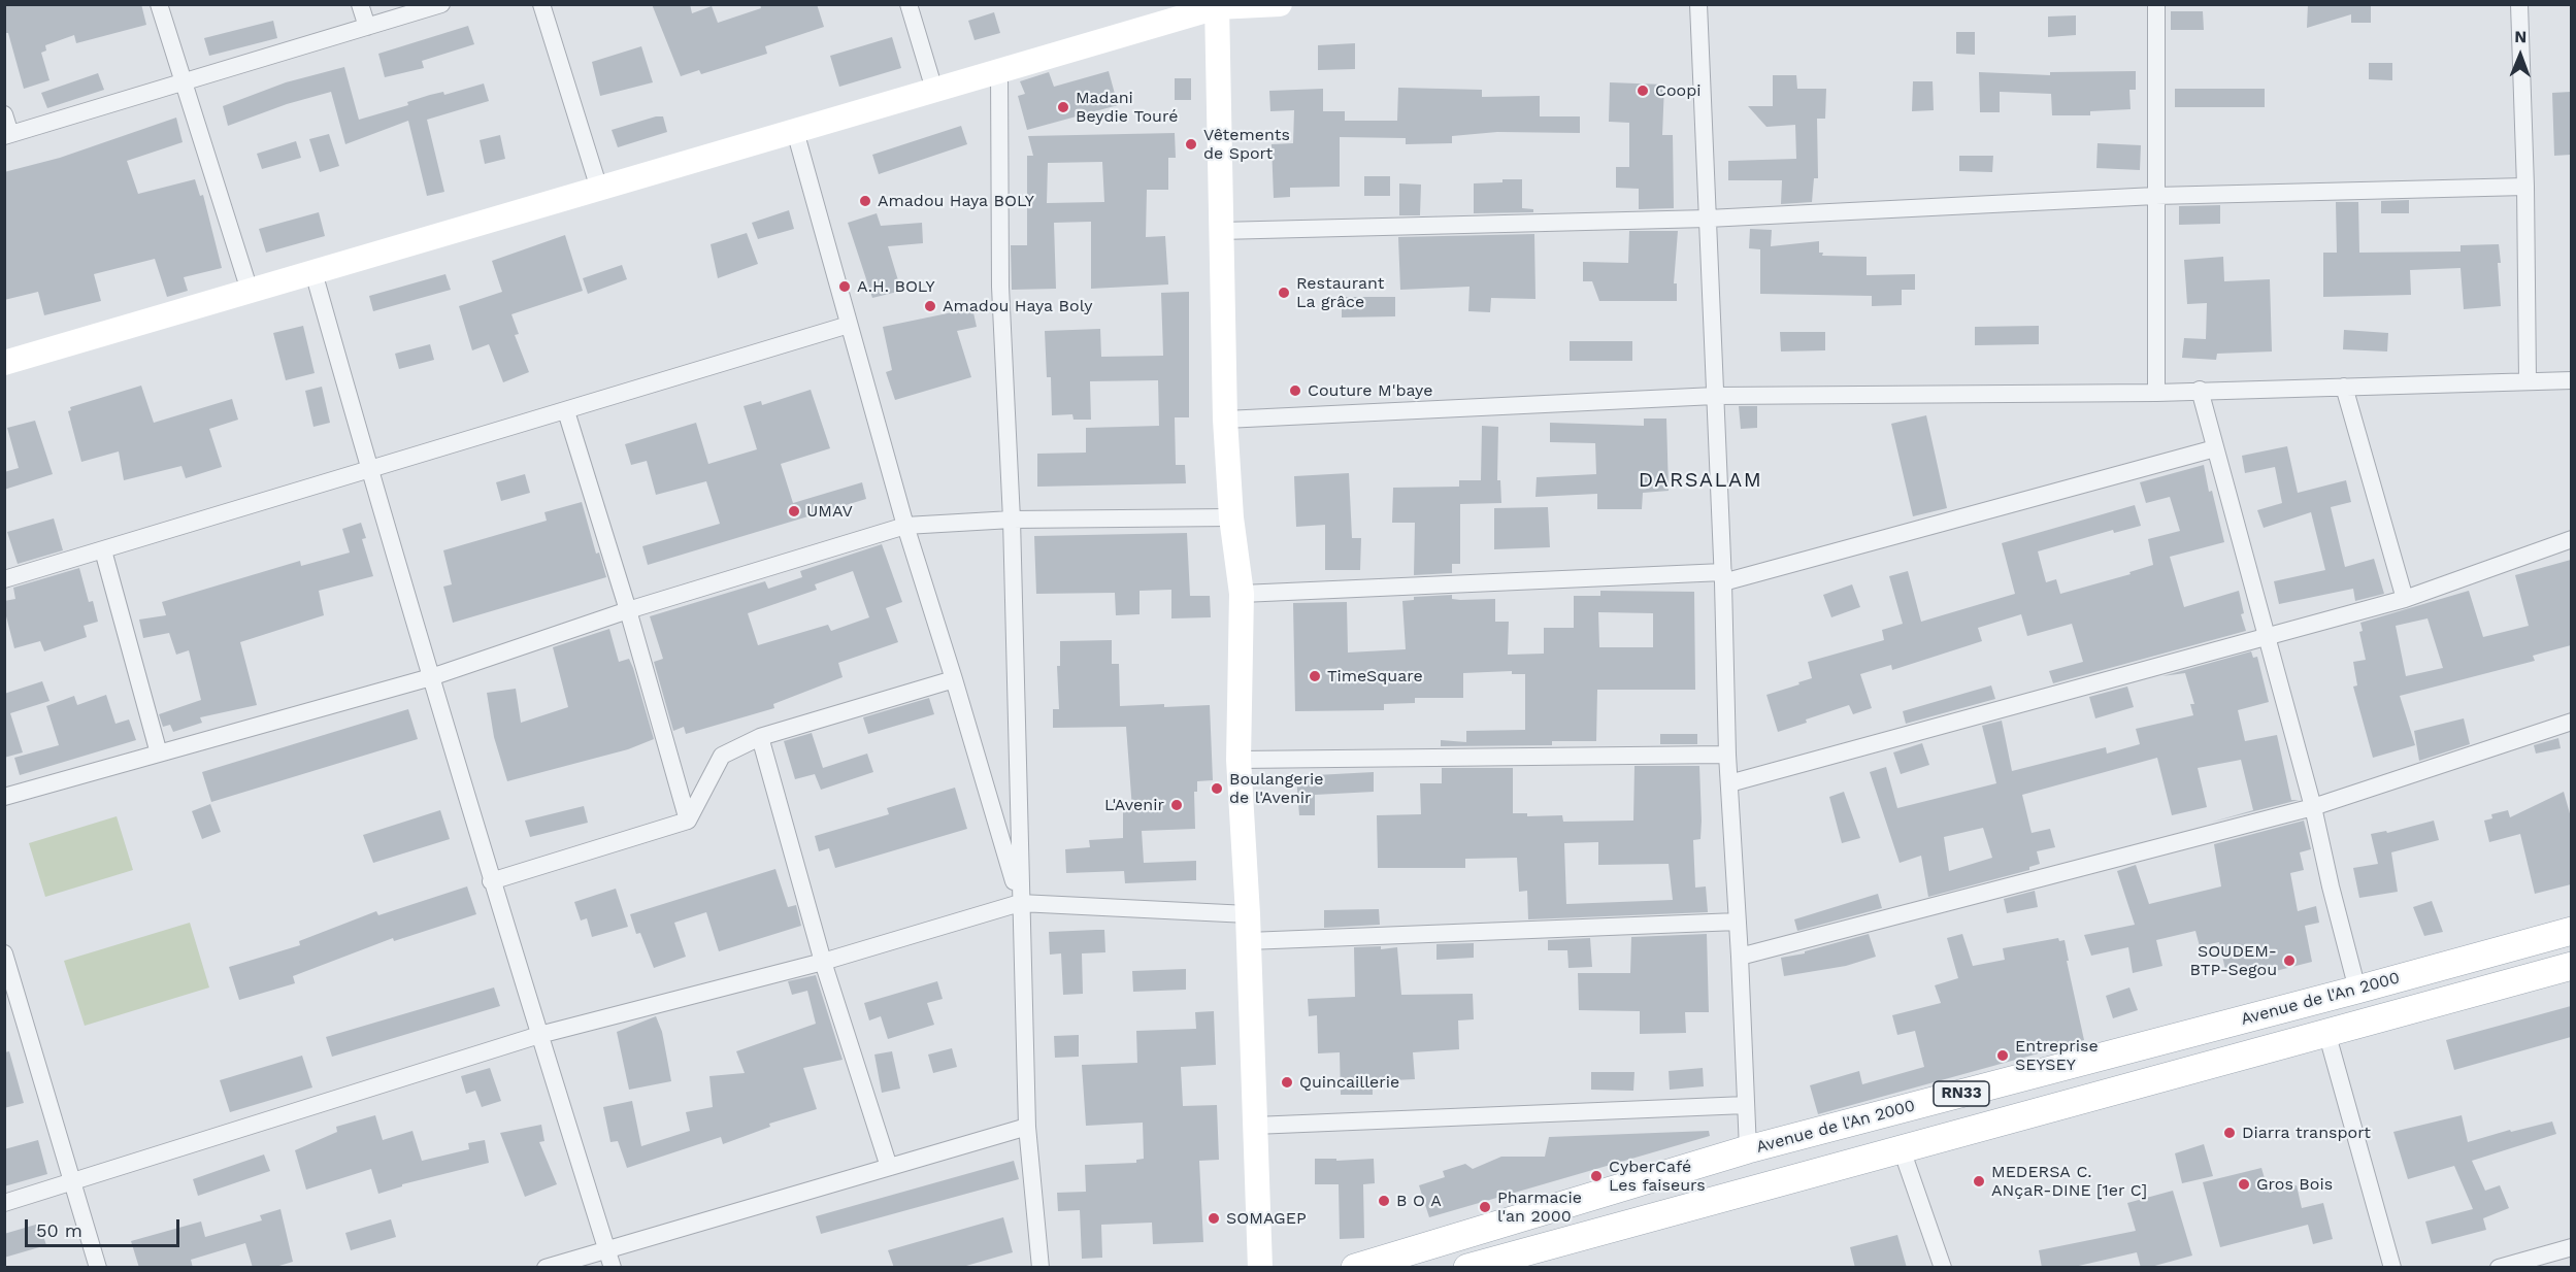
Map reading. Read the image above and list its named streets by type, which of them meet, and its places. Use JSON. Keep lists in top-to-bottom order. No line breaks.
{"streets":{"main road":["Avenue de l'An 2000","RN33"]},"districts":["DARSALAM"],"places":["Coopi","Madani Beydie Touré","Vêtements de Sport","Amadou Haya BOLY","A.H. BOLY","Restaurant La grâce","Amadou Haya Boly","Couture M'baye","UMAV","TimeSquare","Boulangerie de l'Avenir","L'Avenir","SOUDEM- BTP-Segou","Entreprise SEYSEY","Quincaillerie","Diarra transport","CyberCafé Les faiseurs","MEDERSA C. ANçaR-DINE [1er C]","Gros Bois","B O A","Pharmacie l'an 2000","SOMAGEP"],"scale_bar":"50 m","north":"top"}
